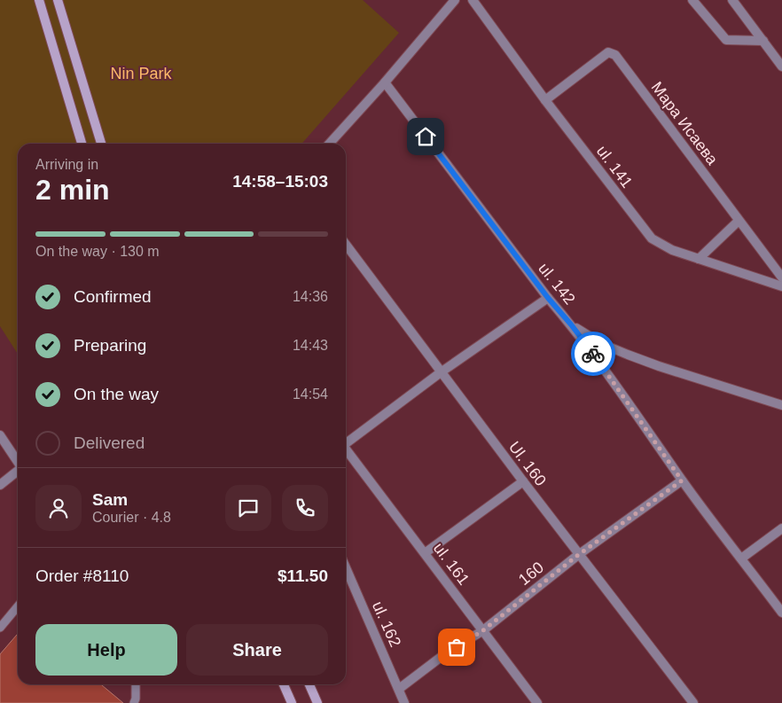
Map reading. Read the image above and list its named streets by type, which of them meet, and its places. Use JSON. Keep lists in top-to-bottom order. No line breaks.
{"streets":{"street":["Мара Исаева","ul. 141","ul. 142","Ul. 160","ul. 161","160","ul. 162"]},"crossings":[["Мара Исаева","ul. 141"],["ul. 142","160"],["Ul. 160","160"],["ul. 161","160"],["160","ul. 162"]],"parks":["Nin Park"],"page":{"heading":["2 min","Arriving in","14:58–15:03"],"panel":["Sam","Courier · 4.8","Order #8110","$11.50"],"bar":"On the way · 130 m","list":[["Confirmed","14:36"],["Preparing","14:43"],["On the way","14:54"],"Delivered"],"buttons":["Help","Share"]}}
